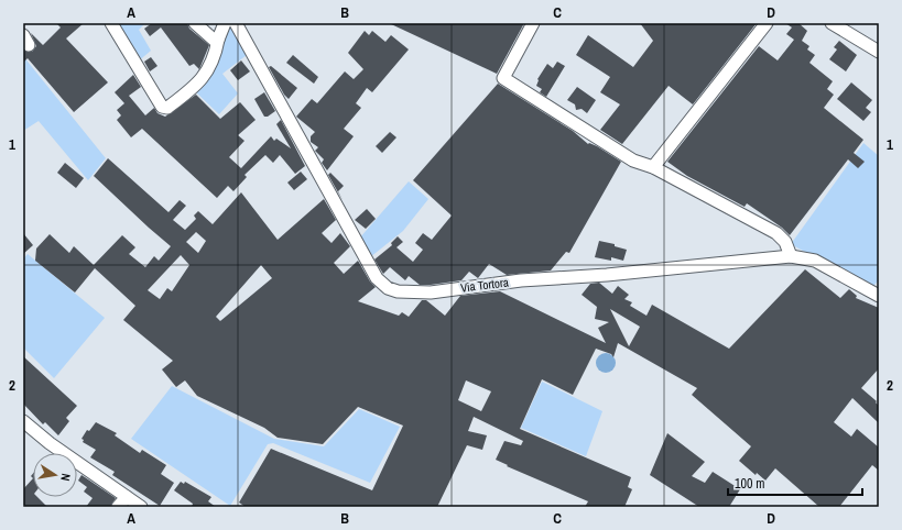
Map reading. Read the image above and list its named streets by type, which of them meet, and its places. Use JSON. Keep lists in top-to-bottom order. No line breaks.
{"streets":{"street":["Via Tortora"]},"scale_bar":"100 m","north":"right","grid":{"columns":["A","B","C","D"],"rows":["1","2"]}}
